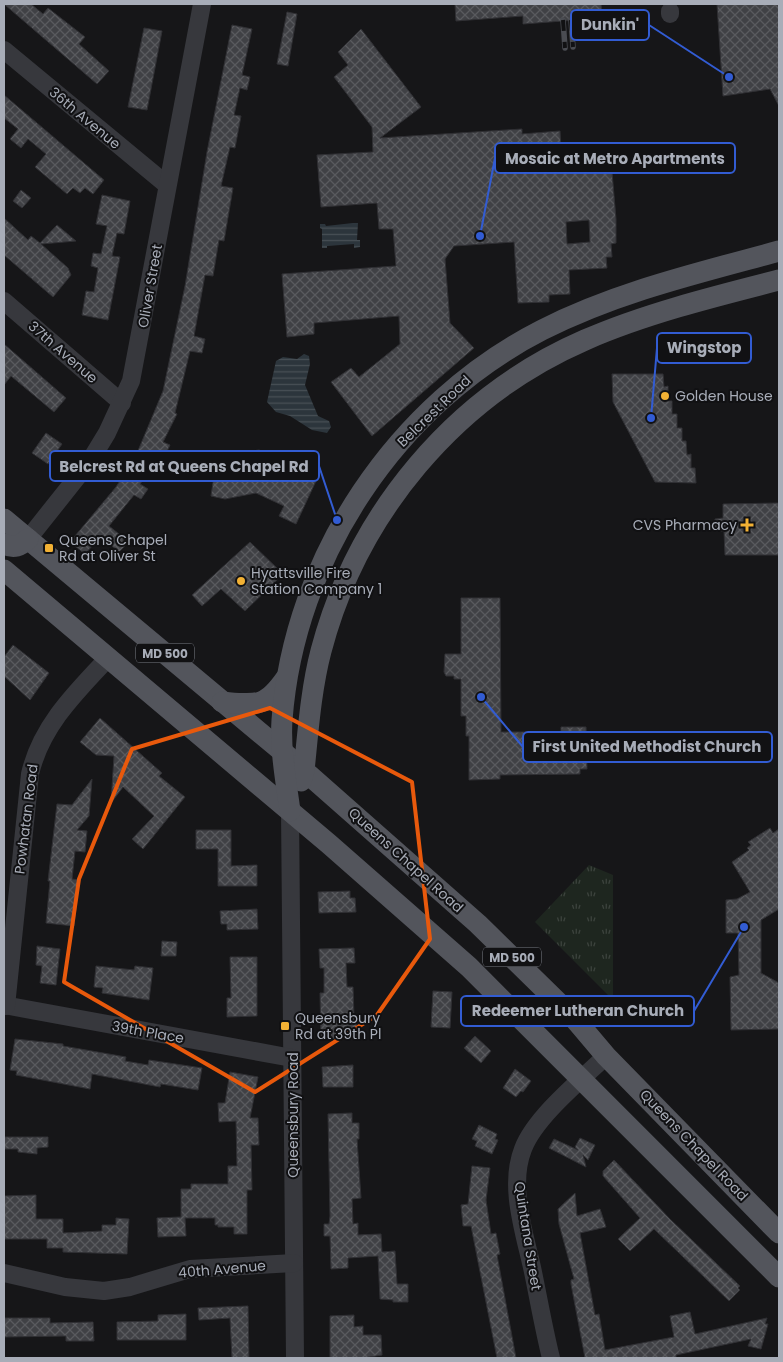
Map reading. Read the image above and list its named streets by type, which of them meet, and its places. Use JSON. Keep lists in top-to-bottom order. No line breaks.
{"streets":{"main road":["Belcrest Road","MD 500","Queens Chapel Road","Queensbury Road"],"street":["36th Avenue","Oliver Street","37th Avenue","Powhatan Road","39th Place","Quintana Street","40th Avenue"]},"crossings":[["36th Avenue","Oliver Street"],["Oliver Street","37th Avenue"],["Oliver Street","Queens Chapel Road"],["Belcrest Road","Queens Chapel Road"],["Belcrest Road","Queensbury Road"],["MD 500","Powhatan Road"],["MD 500","Queensbury Road"],["MD 500","Quintana Street"],["Powhatan Road","39th Place"],["Queens Chapel Road","Queensbury Road"],["Queens Chapel Road","Quintana Street"],["39th Place","Queensbury Road"],["Queensbury Road","40th Avenue"]],"places":{"other":["Dunkin'","Mosaic at Metro Apartments","Golden House","Wingstop","Belcrest Rd at Queens Chapel Rd","Hyattsville Fire Station Company 1","First United Methodist Church","Redeemer Lutheran Church"],"health":["CVS Pharmacy"],"transit":["Queens Chapel Rd at Oliver St","Queensbury Rd at 39th Pl"]}}
